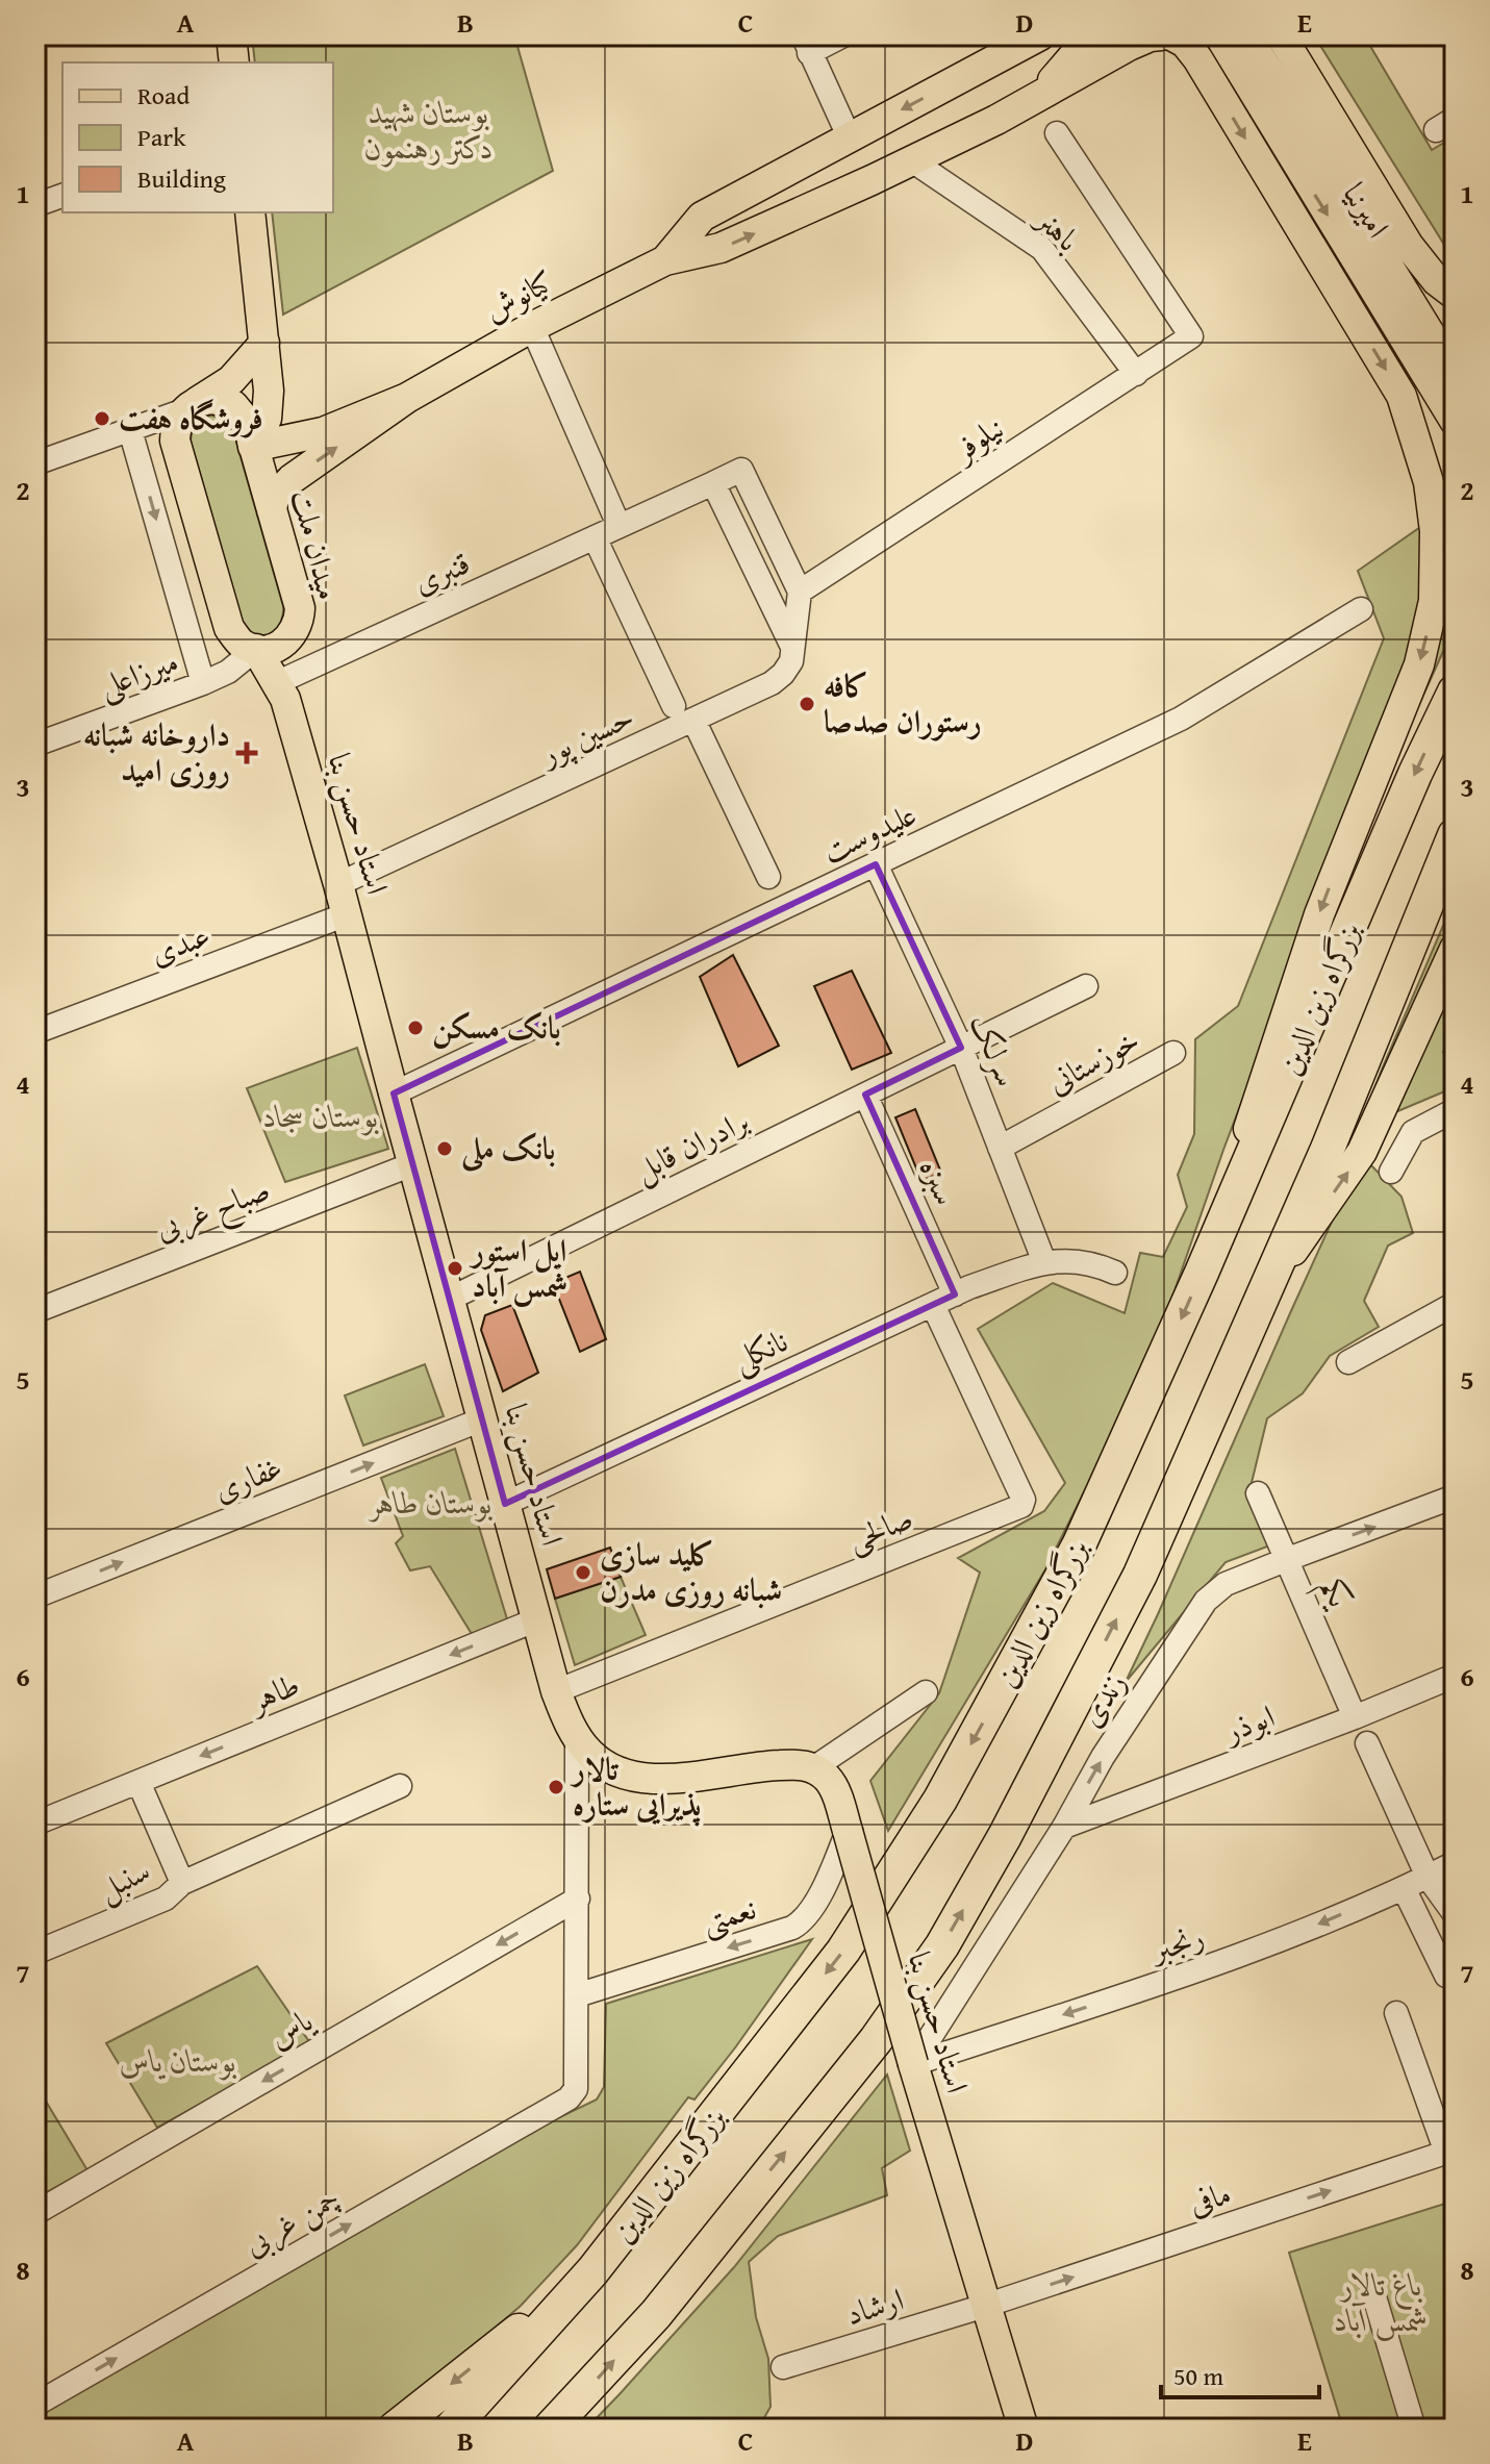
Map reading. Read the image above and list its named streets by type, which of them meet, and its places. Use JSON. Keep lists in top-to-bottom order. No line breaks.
{"streets":{"highway":["بزرگراه زین الدین"],"main road":["امیرنیا","کیانوش","میدان ملت","استاد حسن بنا"],"street":["باهنر","نیلوفر","قنبری","میرزاعلی","حسین پور","علیدوست","عبدی","سرلک","خوزستانی","برادران قابل","سبزه","صباح غربی","نانکلی","غفاری","صالحی","یکم","طاهر","زندی","ابوذر","سنبل","نعمتی","رنجبر","یاس","مافی","چمن غربی","ارشاد"]},"crossings":[["باهنر","نیلوفر"],["کیانوش","میدان ملت"],["نیلوفر","قنبری"],["نیلوفر","حسین پور"],["میدان ملت","میرزاعلی"],["قنبری","حسین پور"],["قنبری","استاد حسن بنا"],["حسین پور","استاد حسن بنا"],["استاد حسن بنا","علیدوست"],["استاد حسن بنا","عبدی"],["استاد حسن بنا","برادران قابل"],["استاد حسن بنا","صباح غربی"],["استاد حسن بنا","نانکلی"],["استاد حسن بنا","غفاری"],["استاد حسن بنا","صالحی"],["استاد حسن بنا","طاهر"],["استاد حسن بنا","زندی"],["استاد حسن بنا","نعمتی"],["استاد حسن بنا","رنجبر"],["استاد حسن بنا","مافی"],["استاد حسن بنا","ارشاد"],["علیدوست","سرلک"],["سرلک","خوزستانی"],["سرلک","برادران قابل"],["سرلک","نانکلی"],["برادران قابل","سبزه"],["سبزه","نانکلی"],["سبزه","صالحی"],["نانکلی","صالحی"],["یکم","زندی"],["یکم","ابوذر"],["طاهر","سنبل"],["زندی","ابوذر"],["زندی","رنجبر"],["نعمتی","چمن غربی"],["مافی","ارشاد"]],"one_way":["غفاری","زندی","نعمتی","رنجبر","یاس","مافی","چمن غربی"],"parks":["بوستان شهید دکتر رهنمون","بوستان سجاد","بوستان طاهر","بوستان یاس","باغ تالار شمس آباد"],"places":{"other":["فروشگاه هفت","کافه رستوران صدصا","بانک مسکن","بانک ملی","اپل استور شمس آباد","کلید سازی شبانه روزی مدرن","تالار پذیرایی ستاره"],"health":["داروخانه شبانه روزی امید"]},"legend":["Road","Park","Building"],"scale_bar":"50 m","grid":{"columns":["A","B","C","D","E"],"rows":["1","2","3","4","5","6","7","8"]}}
